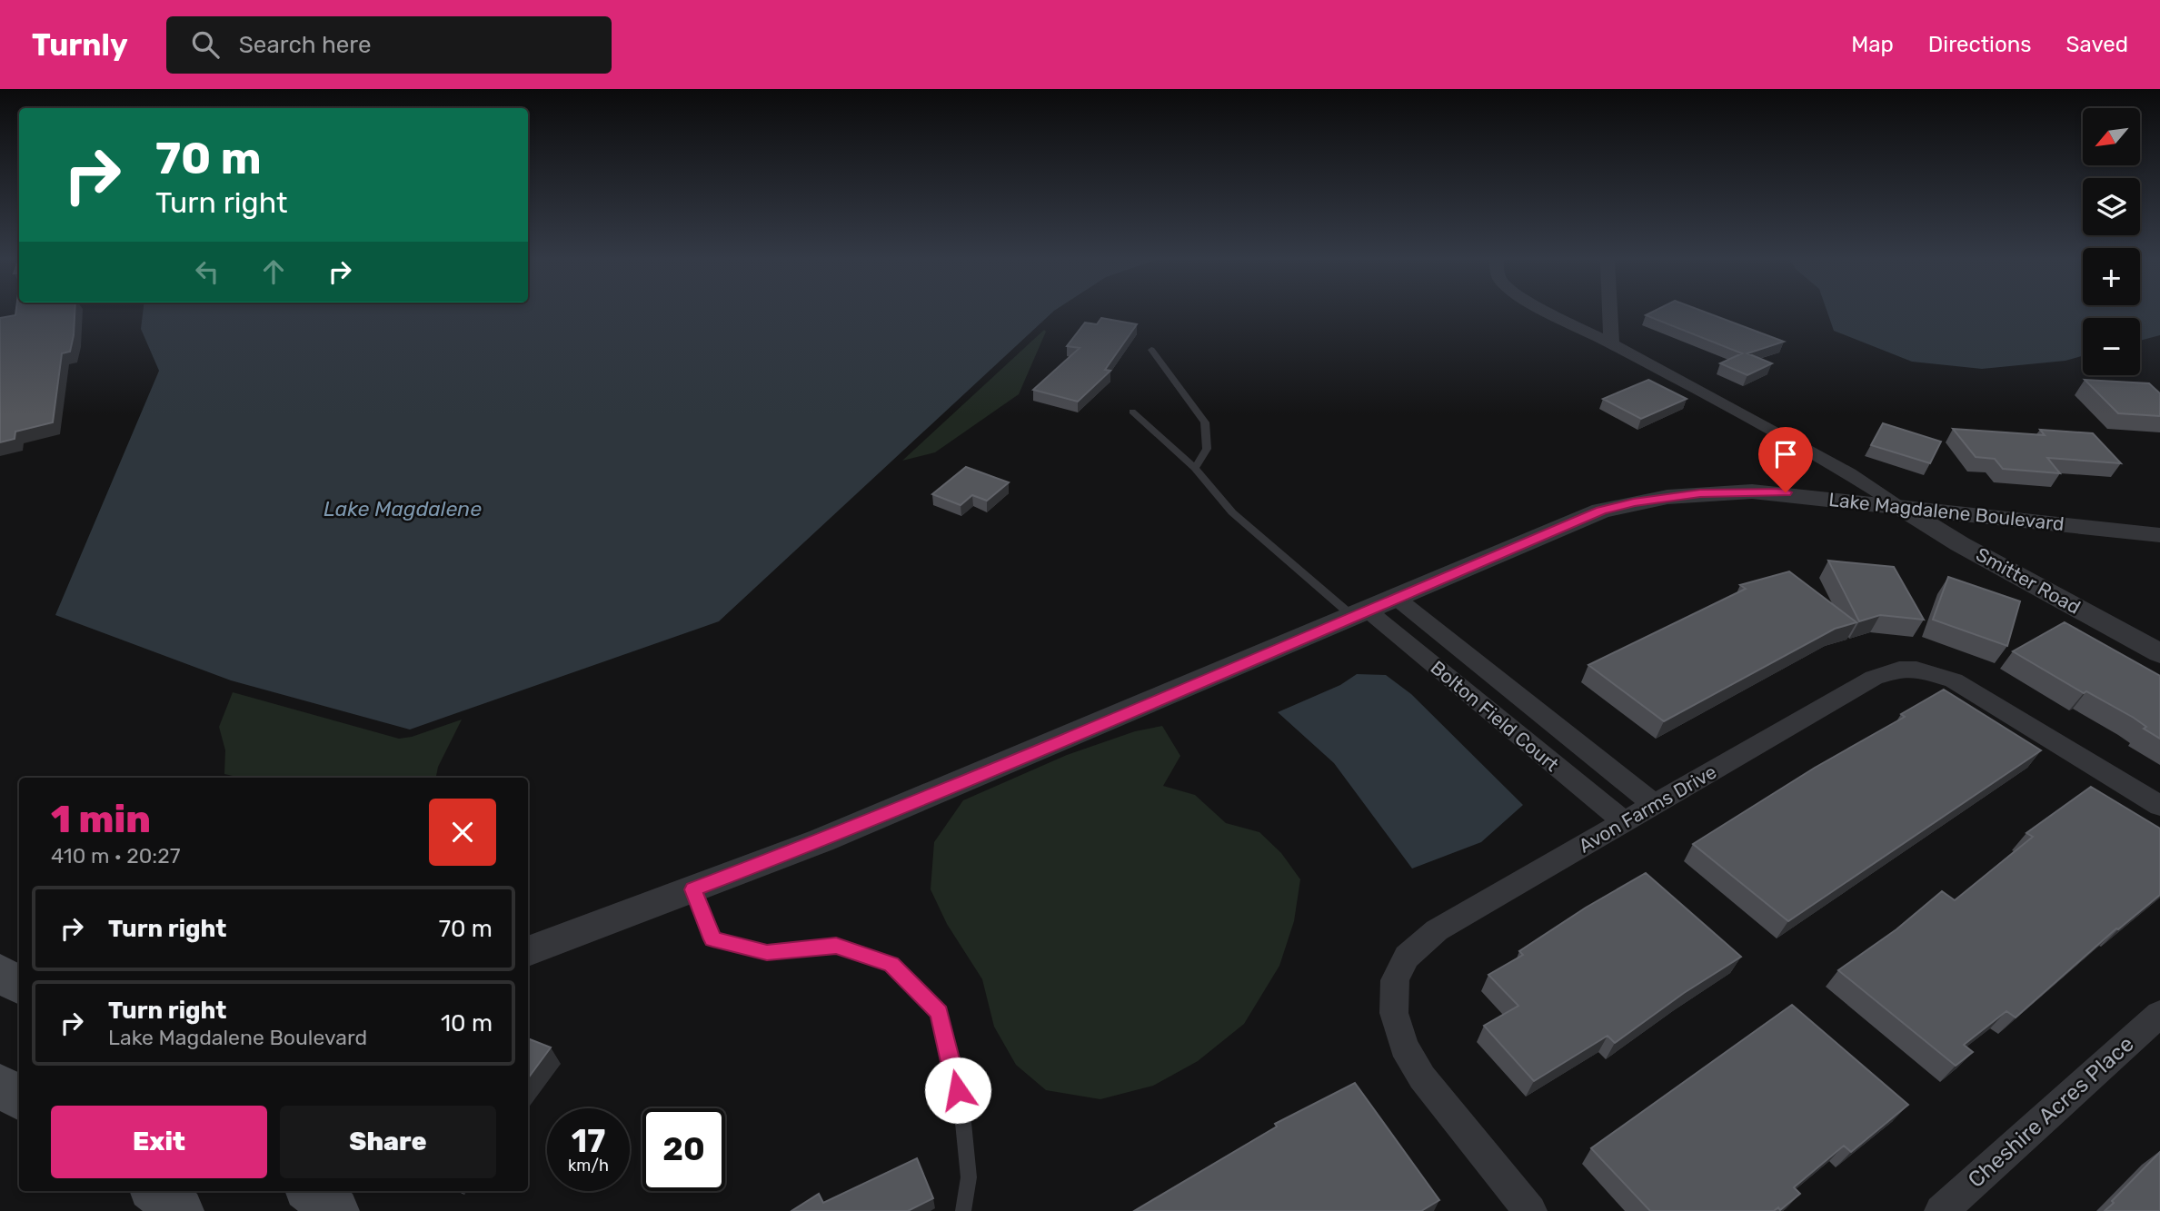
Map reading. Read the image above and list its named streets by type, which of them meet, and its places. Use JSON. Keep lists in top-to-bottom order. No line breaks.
{"streets":{"street":["Lake Magdalene Boulevard","Smitter Road","Bolton Field Court","Avon Farms Drive","Cheshire Acres Place"]},"crossings":[["Lake Magdalene Boulevard","Smitter Road"],["Lake Magdalene Boulevard","Bolton Field Court"],["Bolton Field Court","Avon Farms Drive"]],"water":["Lake Magdalene"],"north":"bottom left","page":{"header":"Turnly","search":"Search here","nav":["Map","Directions","Saved"],"map_buttons":["+","−"],"turn":["70 m","Turn right"],"heading":["1 min","410 m · 20:27"],"list":[{"name":"Turn right","value":"70 m"},{"name":"Turn right","note":"Lake Magdalene Boulevard","value":"10 m"}],"buttons":["Exit","Share"],"speed":"17 km/h","limit":"20"}}
